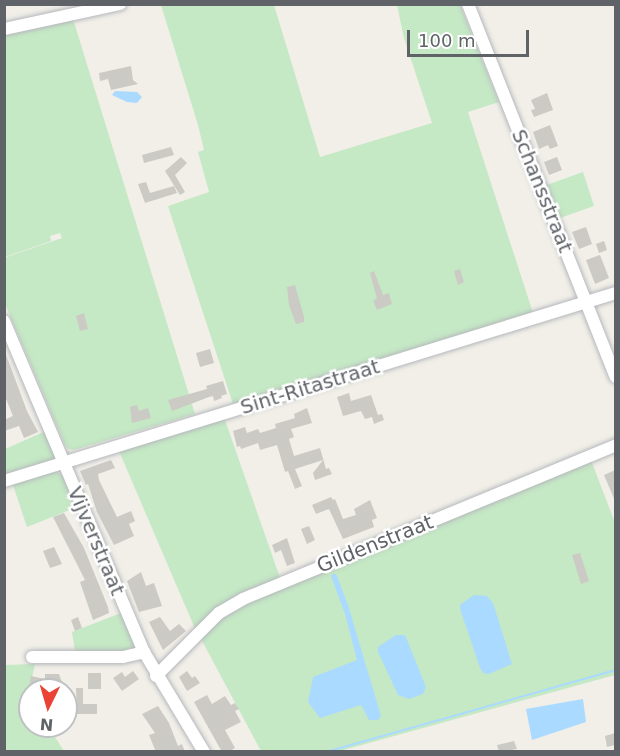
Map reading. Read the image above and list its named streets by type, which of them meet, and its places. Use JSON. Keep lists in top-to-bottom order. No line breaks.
{"streets":{"street":["Schansstraat","Sint-Ritastraat","Vijverstraat","Gildenstraat"]},"crossings":[["Schansstraat","Sint-Ritastraat"],["Sint-Ritastraat","Vijverstraat"],["Vijverstraat","Gildenstraat"]],"scale_bar":"100 m","north":"bottom"}
